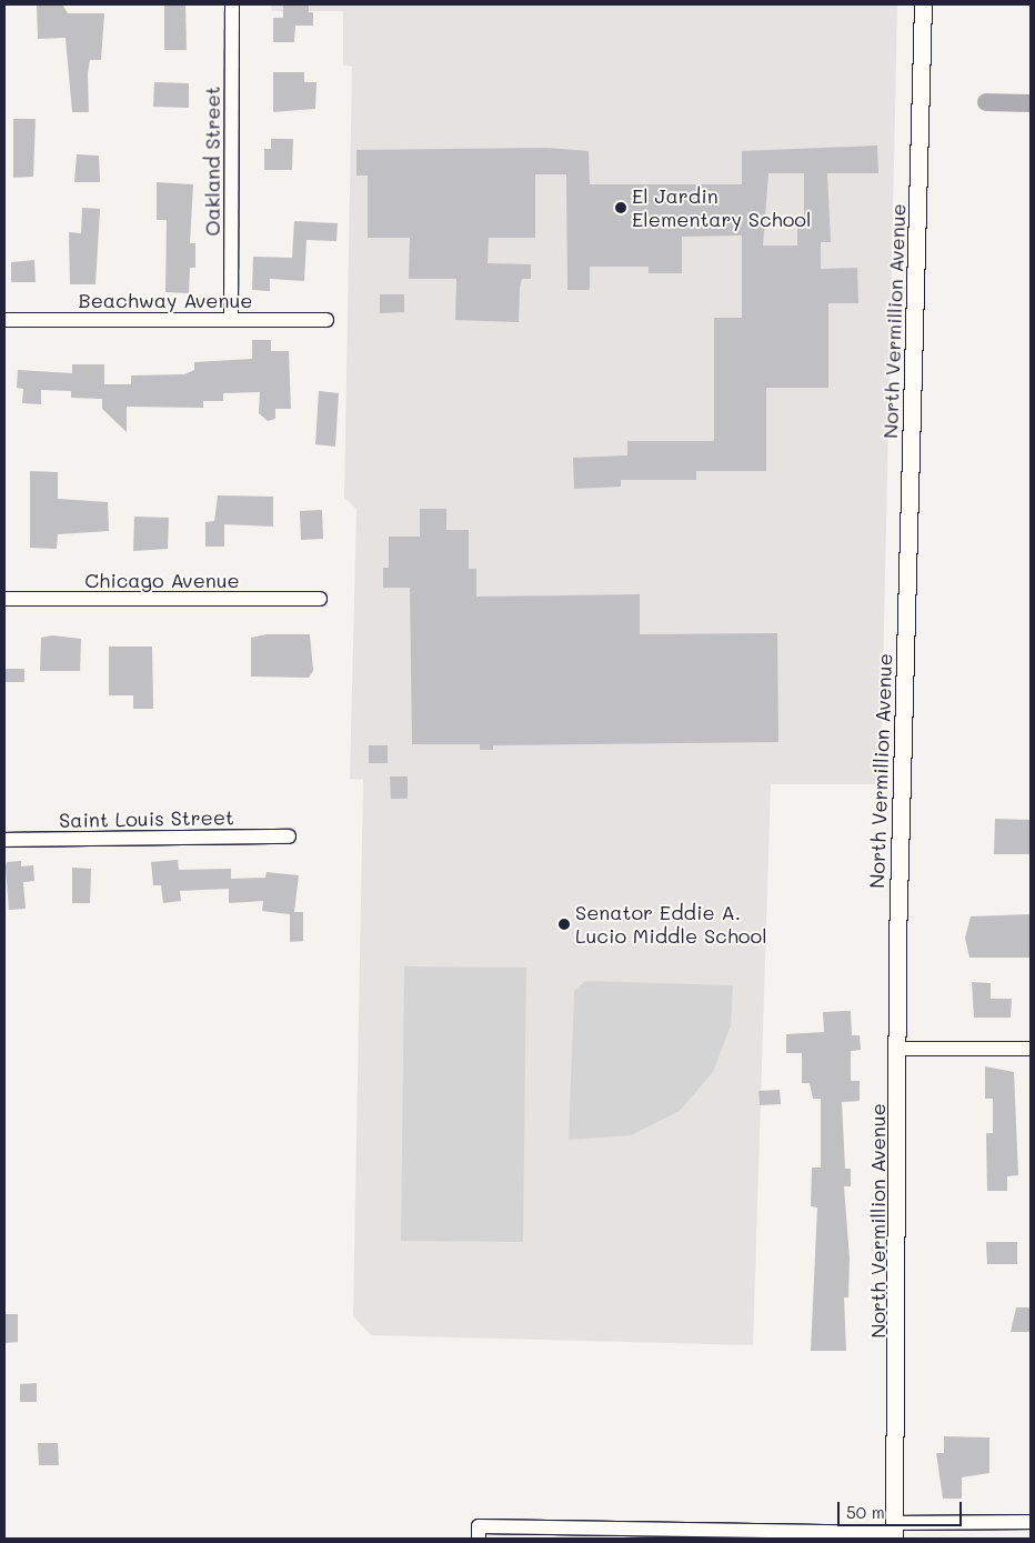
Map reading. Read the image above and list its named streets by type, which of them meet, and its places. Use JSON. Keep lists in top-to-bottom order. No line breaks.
{"streets":{"street":["Oakland Street","Beachway Avenue","North Vermillion Avenue","Chicago Avenue","Saint Louis Street"]},"crossings":[["Oakland Street","Beachway Avenue"]],"places":["El Jardin Elementary School","Senator Eddie A. Lucio Middle School"],"scale_bar":"50 m"}
